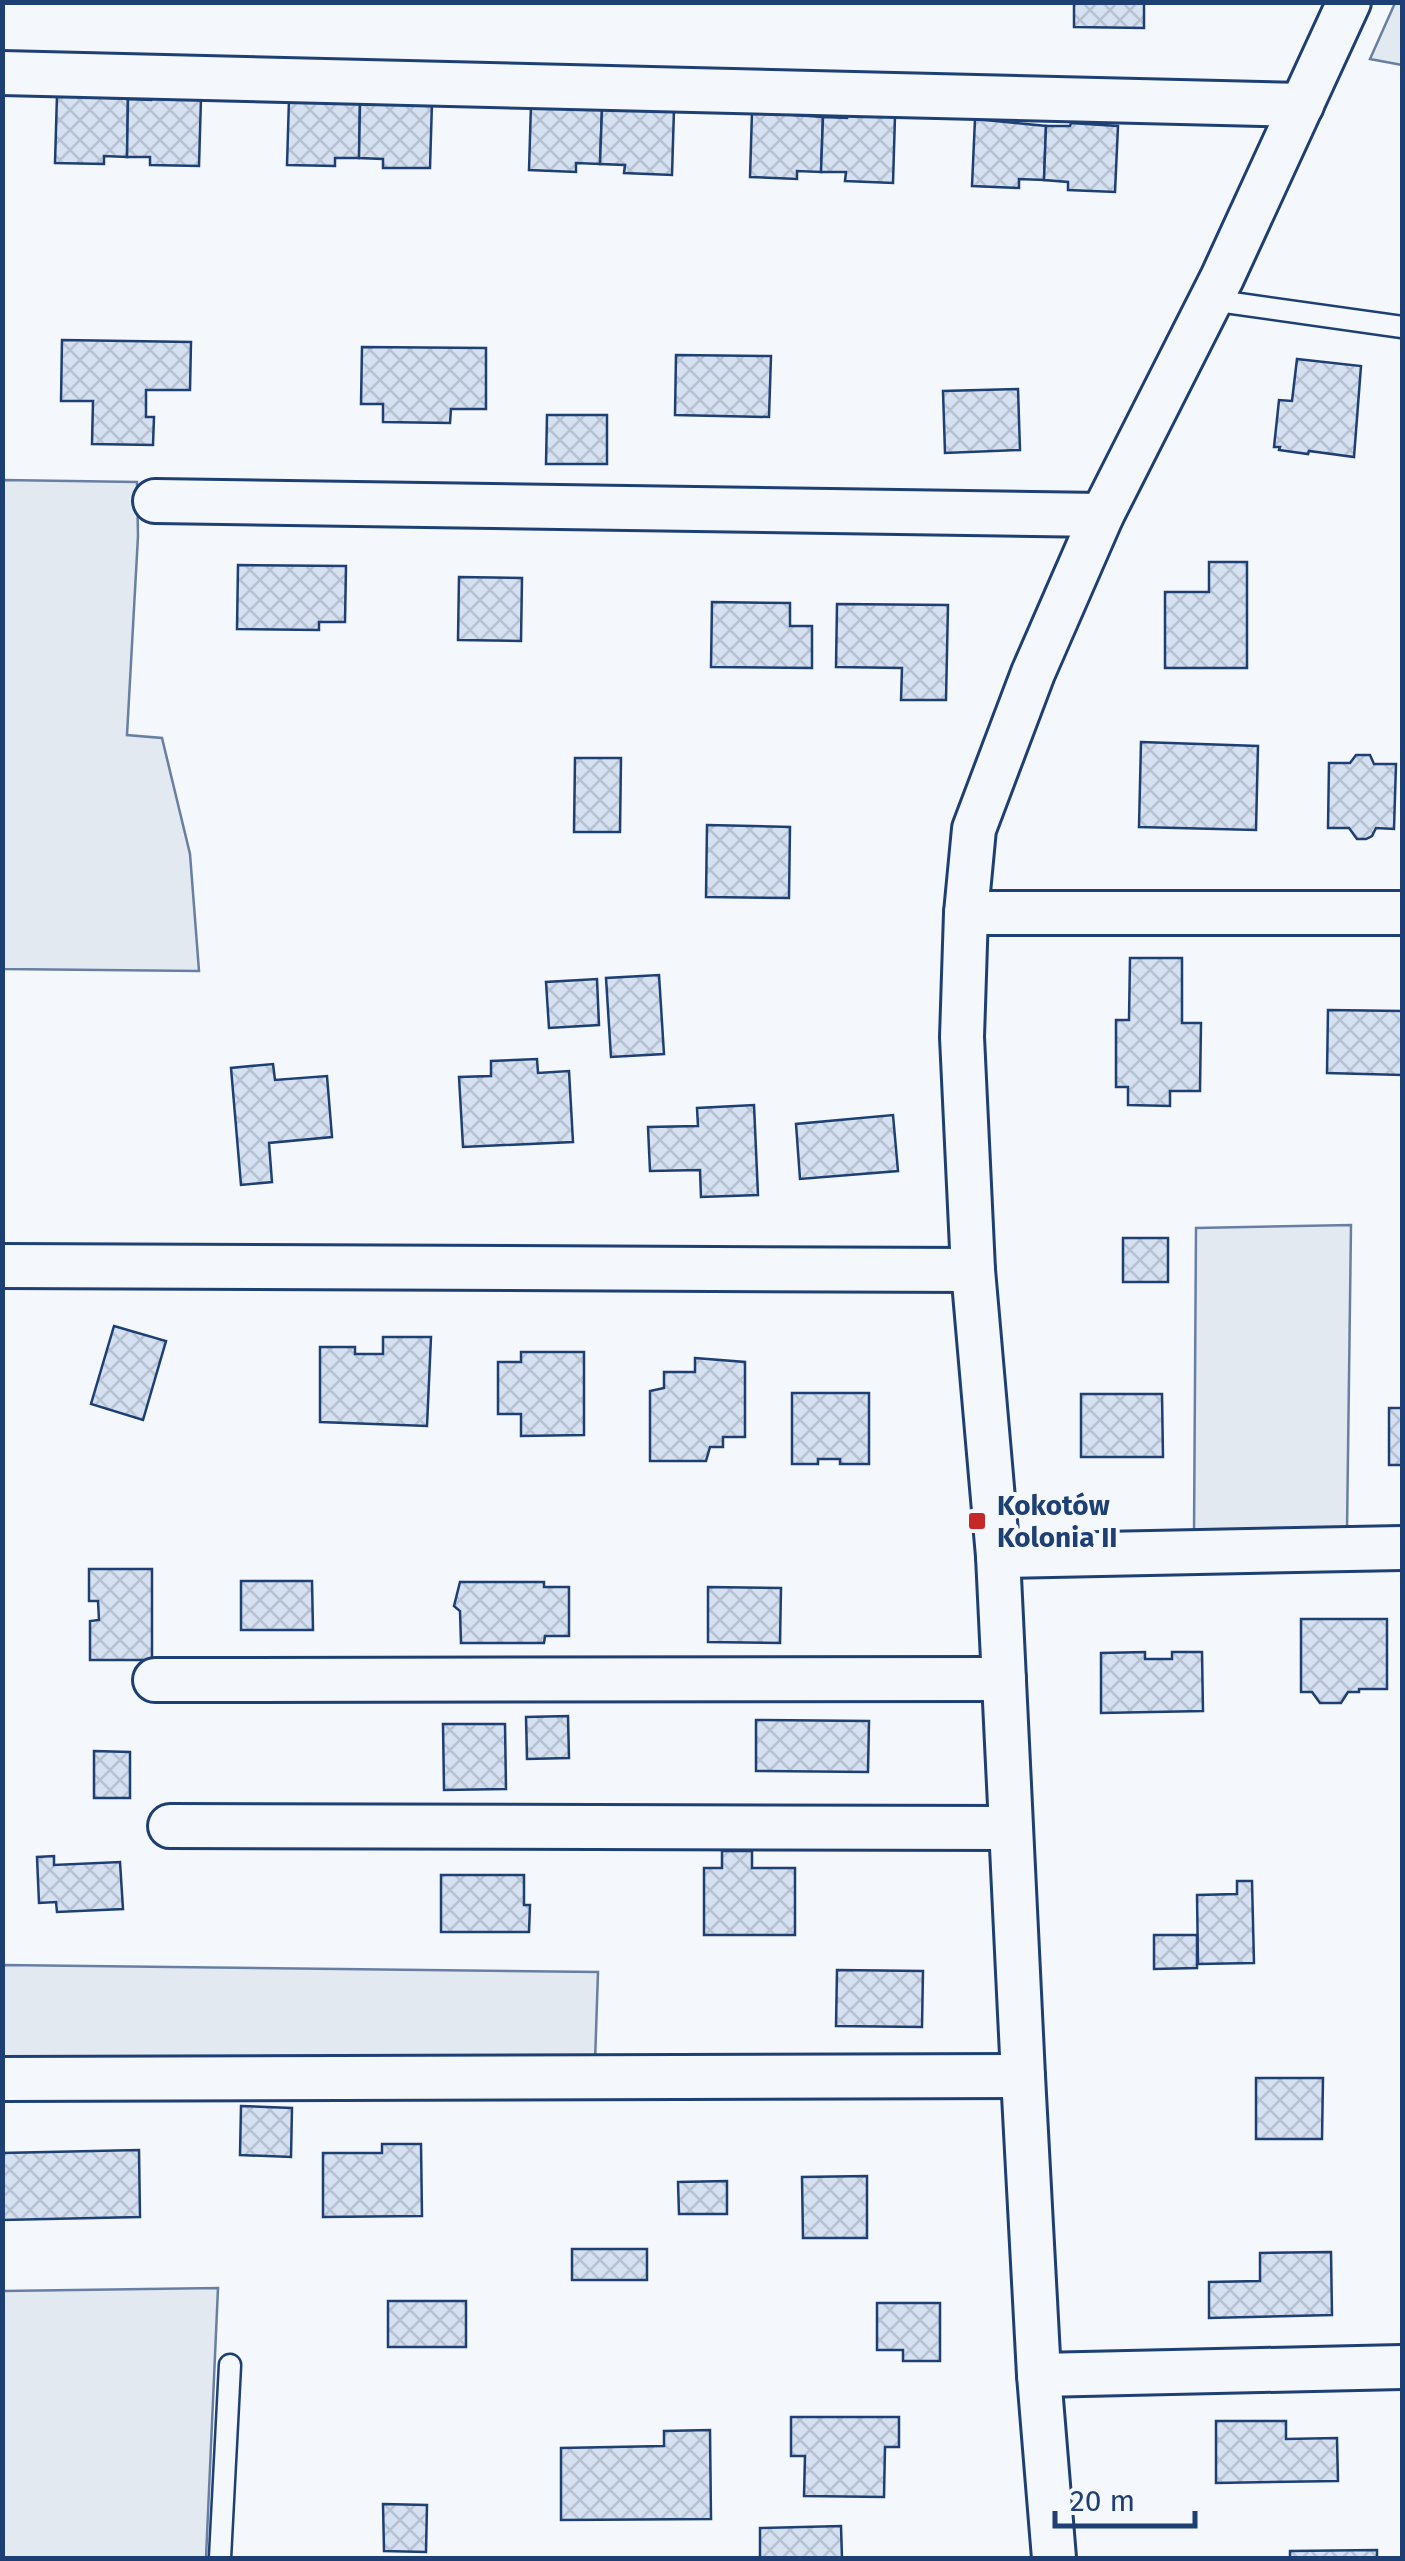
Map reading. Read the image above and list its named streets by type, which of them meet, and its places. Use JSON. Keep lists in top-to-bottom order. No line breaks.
{"places":{"transit":["Kokotów Kolonia II"]},"scale_bar":"20 m"}
